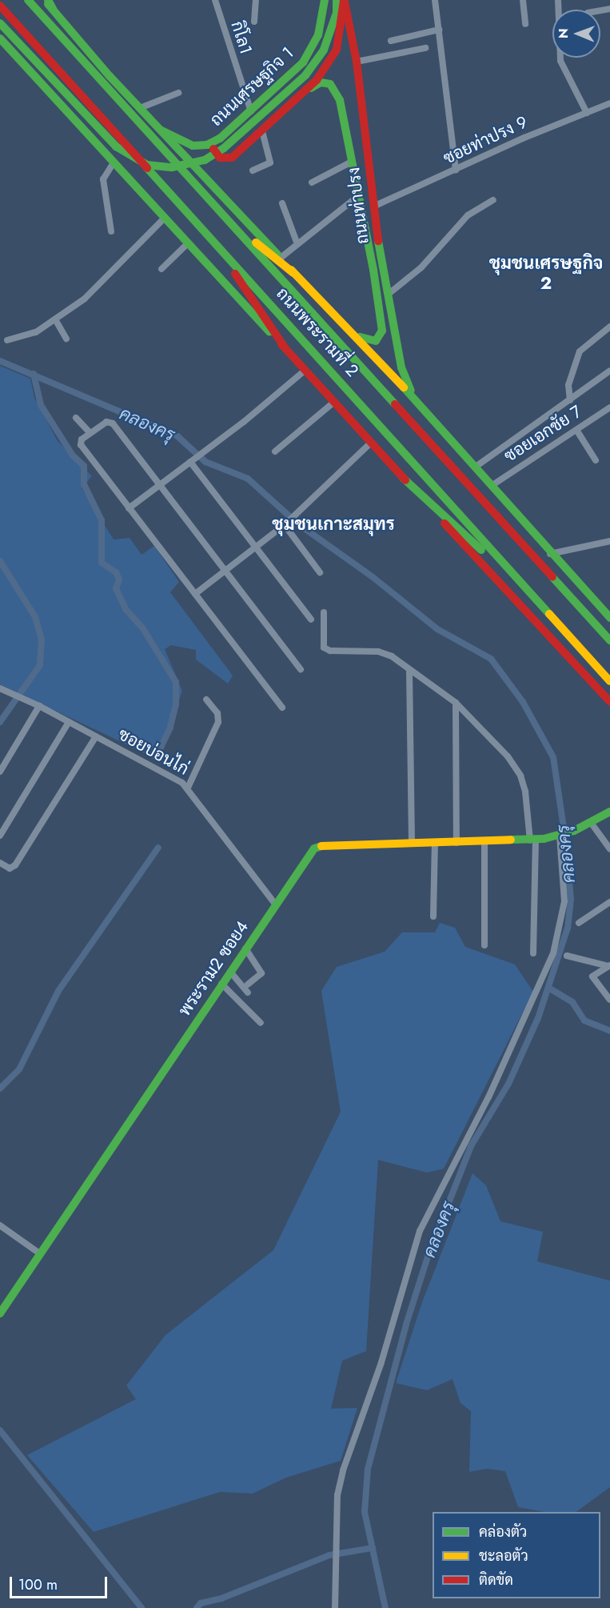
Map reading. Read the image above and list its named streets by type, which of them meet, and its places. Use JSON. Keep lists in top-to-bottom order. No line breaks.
{"streets":{"main road":["ถนนเศรษฐกิจ 1","ถนนท่าปรง","ถนนพระรามที่ 2","พระราม2 ซอย4"],"street":["กิโล1","ซอยท่าปรง 9","ซอยเอกชัย 7","ซอยบ่อนไก่"]},"crossings":[["กิโล1","ถนนเศรษฐกิจ 1"],["ถนนเศรษฐกิจ 1","ถนนท่าปรง"],["ถนนเศรษฐกิจ 1","ถนนพระรามที่ 2"],["ซอยท่าปรง 9","ถนนท่าปรง"],["ถนนท่าปรง","ถนนพระรามที่ 2"],["ถนนพระรามที่ 2","ซอยเอกชัย 7"],["ซอยบ่อนไก่","พระราม2 ซอย4"]],"districts":["ชุมชนเศรษฐกิจ 2","ชุมชนเกาะสมุทร"],"water":["คลองครุ"],"legend":["คล่องตัว","ชะลอตัว","ติดขัด"],"scale_bar":"100 m","north":"left"}
